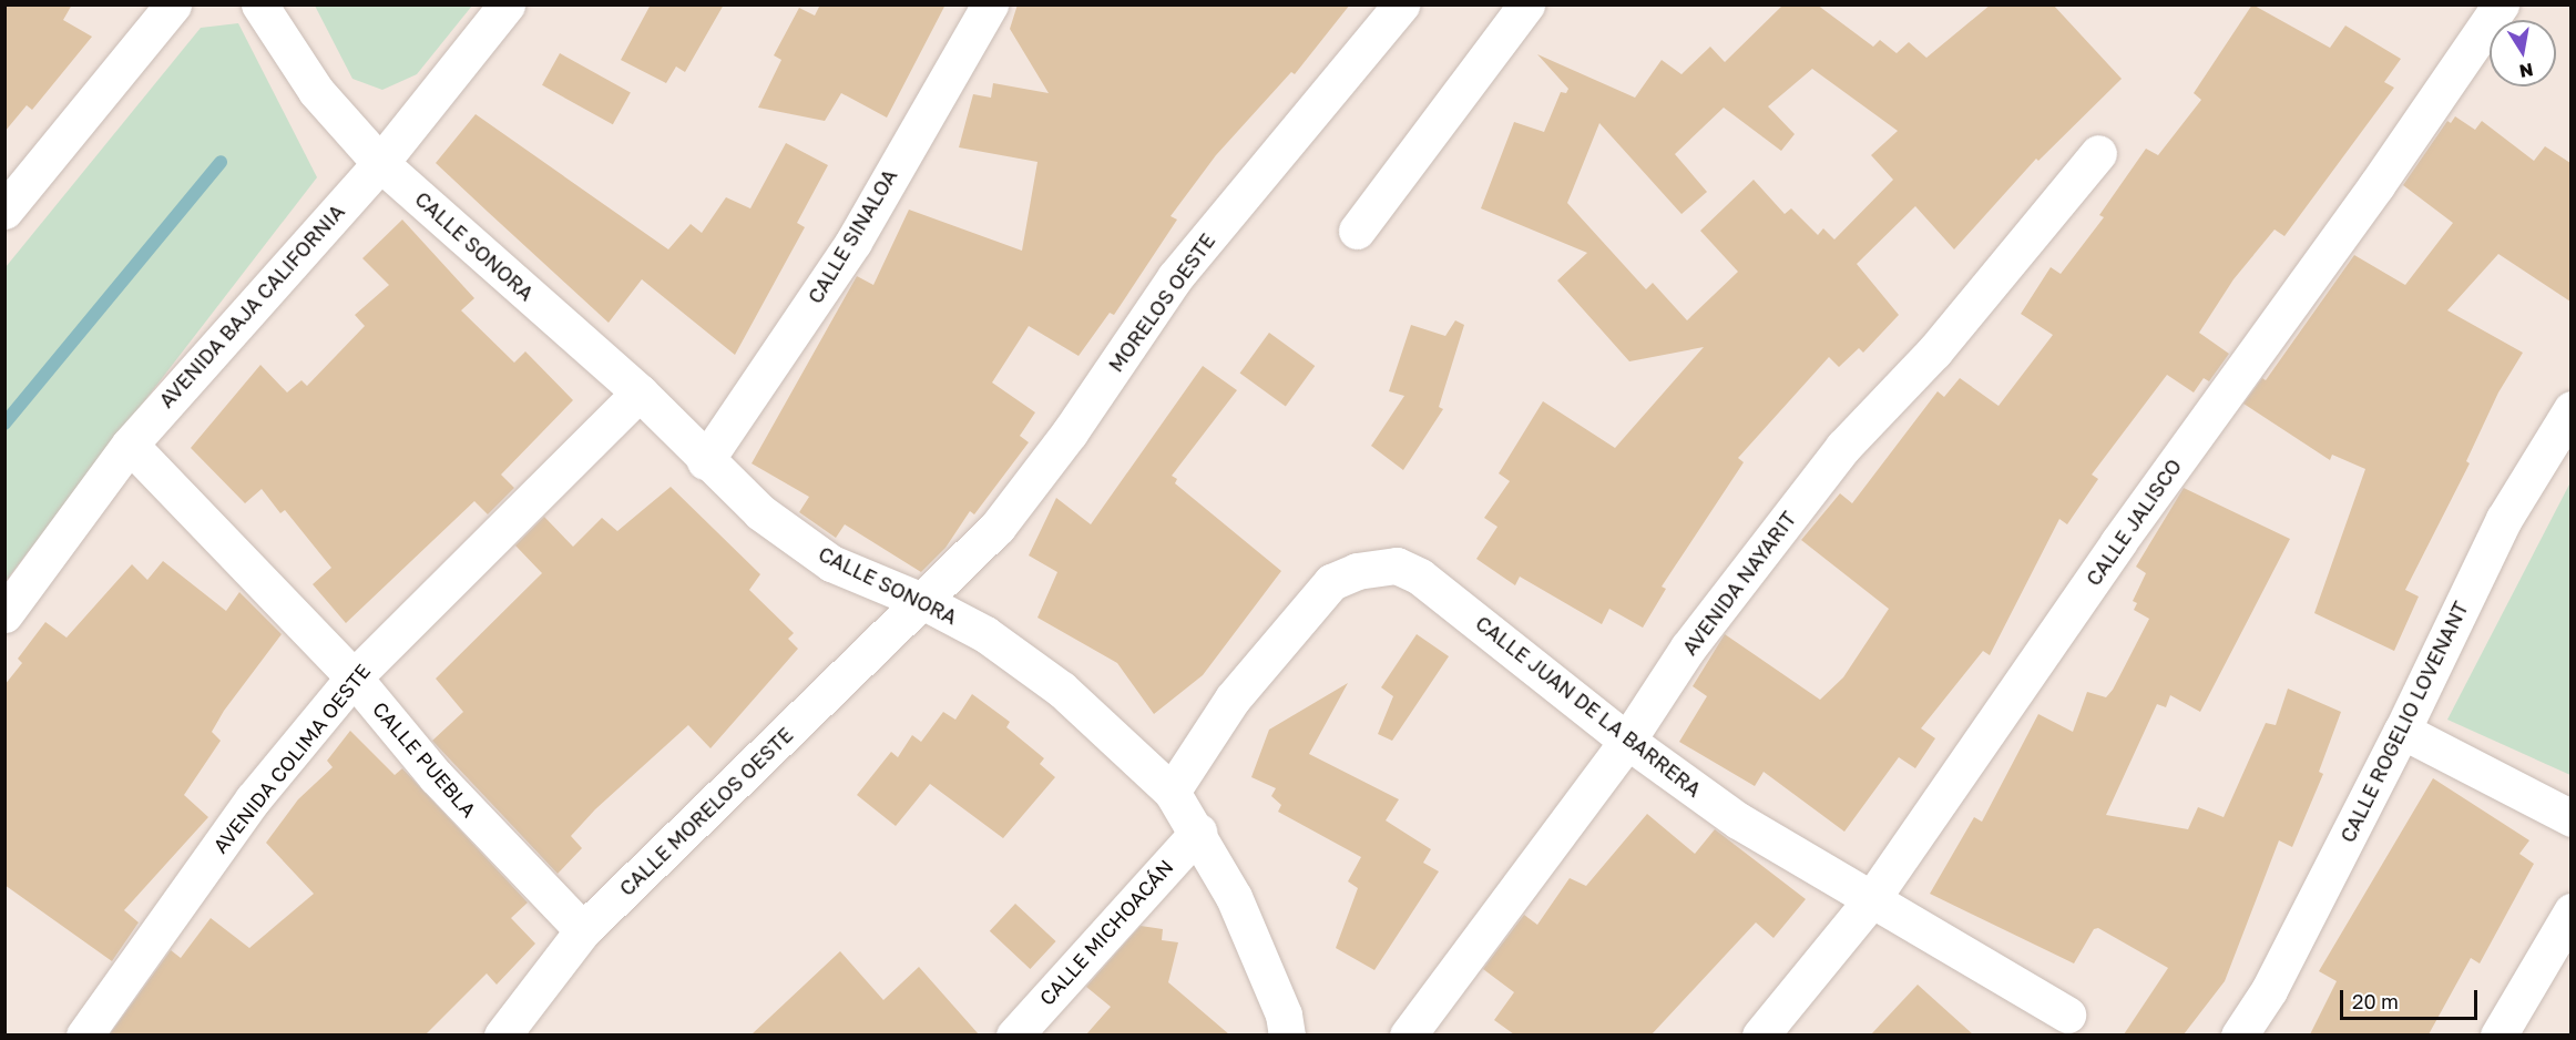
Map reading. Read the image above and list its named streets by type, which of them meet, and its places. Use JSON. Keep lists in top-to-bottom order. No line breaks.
{"streets":{"street":["CALLE SINALOA","CALLE SONORA","MORELOS OESTE","AVENIDA BAJA CALIFORNIA","CALLE JALISCO","AVENIDA NAYARIT","CALLE JUAN DE LA BARRERA","CALLE ROGELIO LOVENANT","AVENIDA COLIMA OESTE","CALLE PUEBLA","CALLE MORELOS OESTE","CALLE MICHOACÁN"]},"crossings":[["CALLE SINALOA","CALLE SONORA"],["CALLE SONORA","MORELOS OESTE"],["CALLE SONORA","AVENIDA BAJA CALIFORNIA"],["CALLE SONORA","CALLE JUAN DE LA BARRERA"],["CALLE SONORA","AVENIDA COLIMA OESTE"],["CALLE SONORA","CALLE MORELOS OESTE"],["CALLE SONORA","CALLE MICHOACÁN"],["MORELOS OESTE","CALLE MORELOS OESTE"],["AVENIDA BAJA CALIFORNIA","CALLE PUEBLA"],["CALLE JALISCO","CALLE JUAN DE LA BARRERA"],["AVENIDA NAYARIT","CALLE JUAN DE LA BARRERA"],["AVENIDA COLIMA OESTE","CALLE PUEBLA"],["CALLE PUEBLA","CALLE MORELOS OESTE"]],"scale_bar":"20 m","north":"bottom"}
